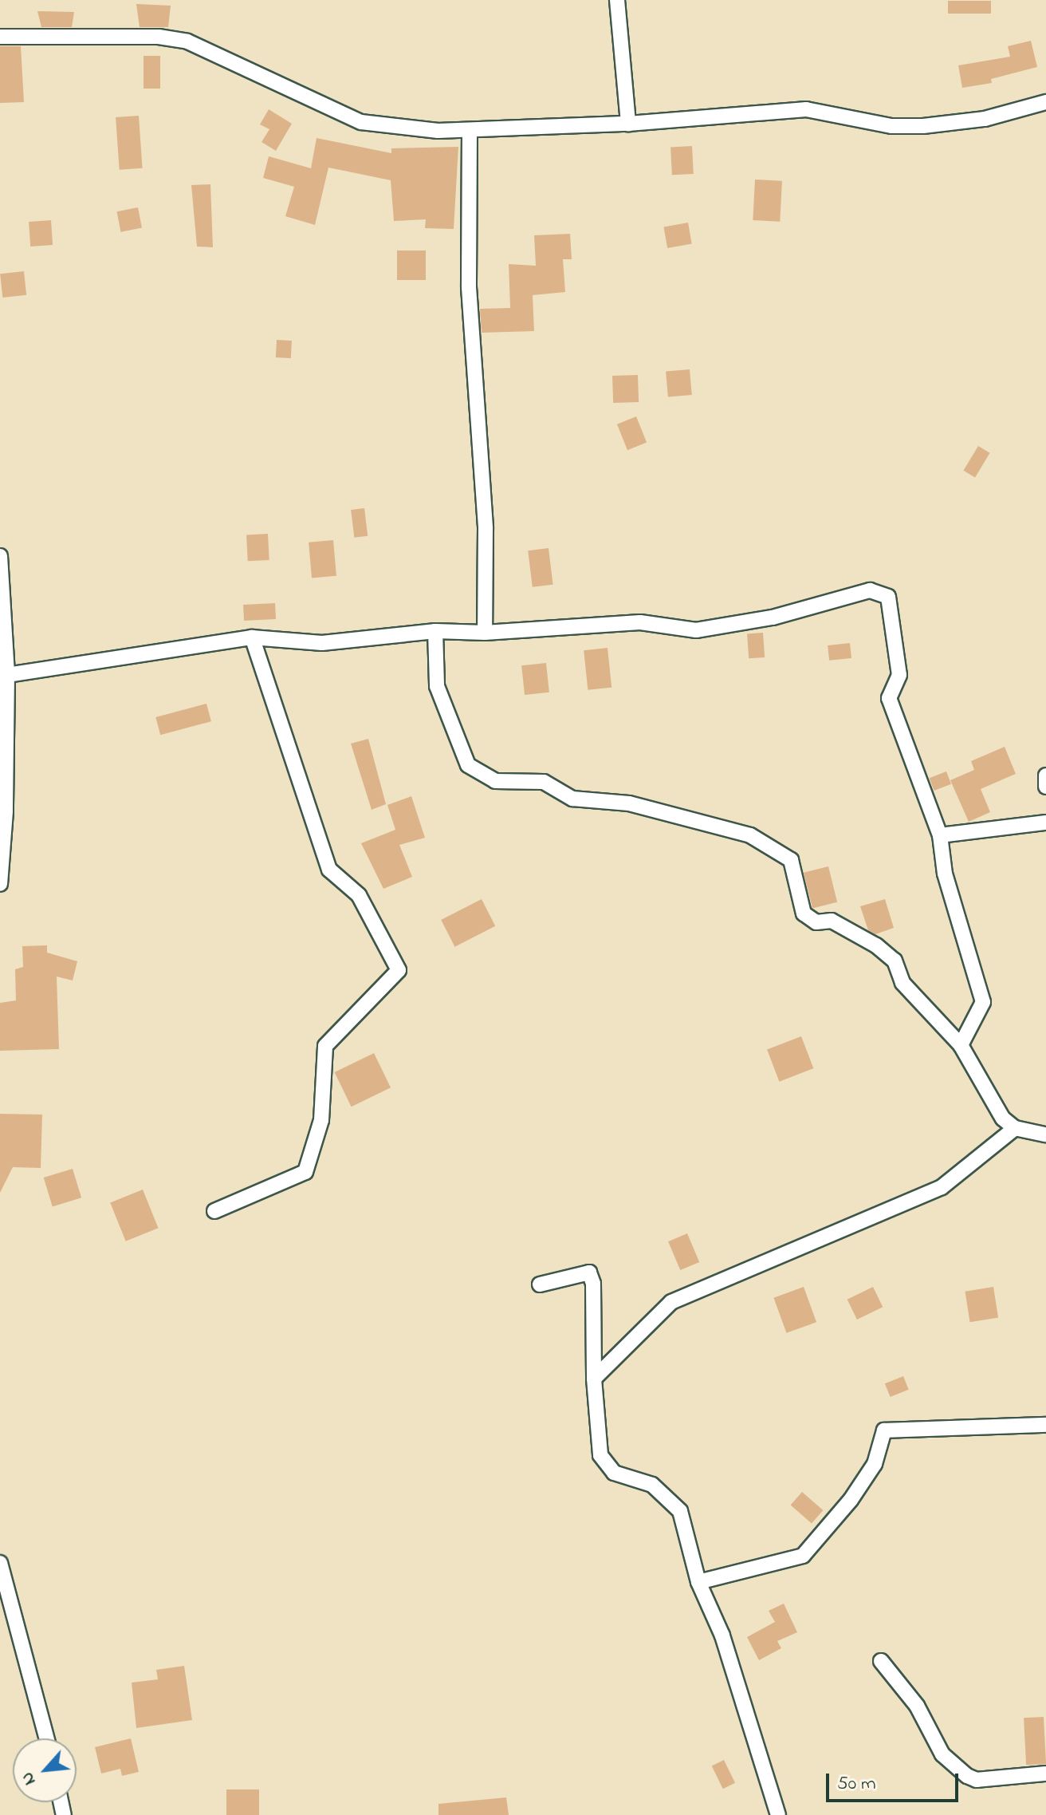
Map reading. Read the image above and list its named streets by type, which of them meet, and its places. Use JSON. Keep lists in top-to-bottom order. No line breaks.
{"scale_bar":"50 m","north":"bottom left"}
